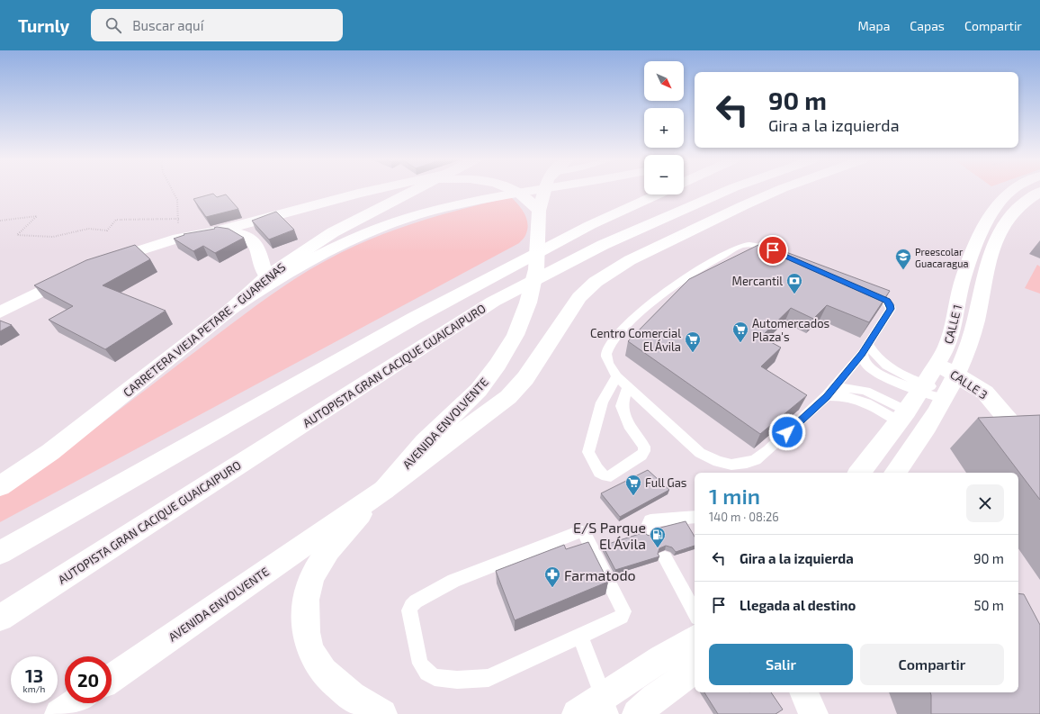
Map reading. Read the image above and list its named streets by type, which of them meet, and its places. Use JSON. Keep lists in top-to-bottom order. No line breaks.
{"streets":{"main road":["CALLE 1","CARRETERA VIEJA PETARE - GUARENAS","AUTOPISTA GRAN CACIQUE GUAICAIPURO","CALLE 3","AVENIDA ENVOLVENTE"]},"crossings":[["CALLE 1","CALLE 3"]],"places":{"school or university":["Preescolar Guacaragua"],"bank":["Mercantil"],"supermarket":["Automercados Plaza's","Centro Comercial El Ávila","Full Gas"],"fuel station":["E/S Parque El Ávila"],"pharmacy":["Farmatodo"]},"north":"bottom right","page":{"header":"Turnly","search":"Buscar aquí","nav":["Mapa","Capas","Compartir"],"map_buttons":["+","−"],"turn":["90 m","Gira a la izquierda"],"heading":["1 min","140 m · 08:26"],"list":[{"name":"Gira a la izquierda","value":"90 m"},{"name":"Llegada al destino","value":"50 m"}],"buttons":["Salir","Compartir"],"speed":"13 km/h","limit":"20"}}
